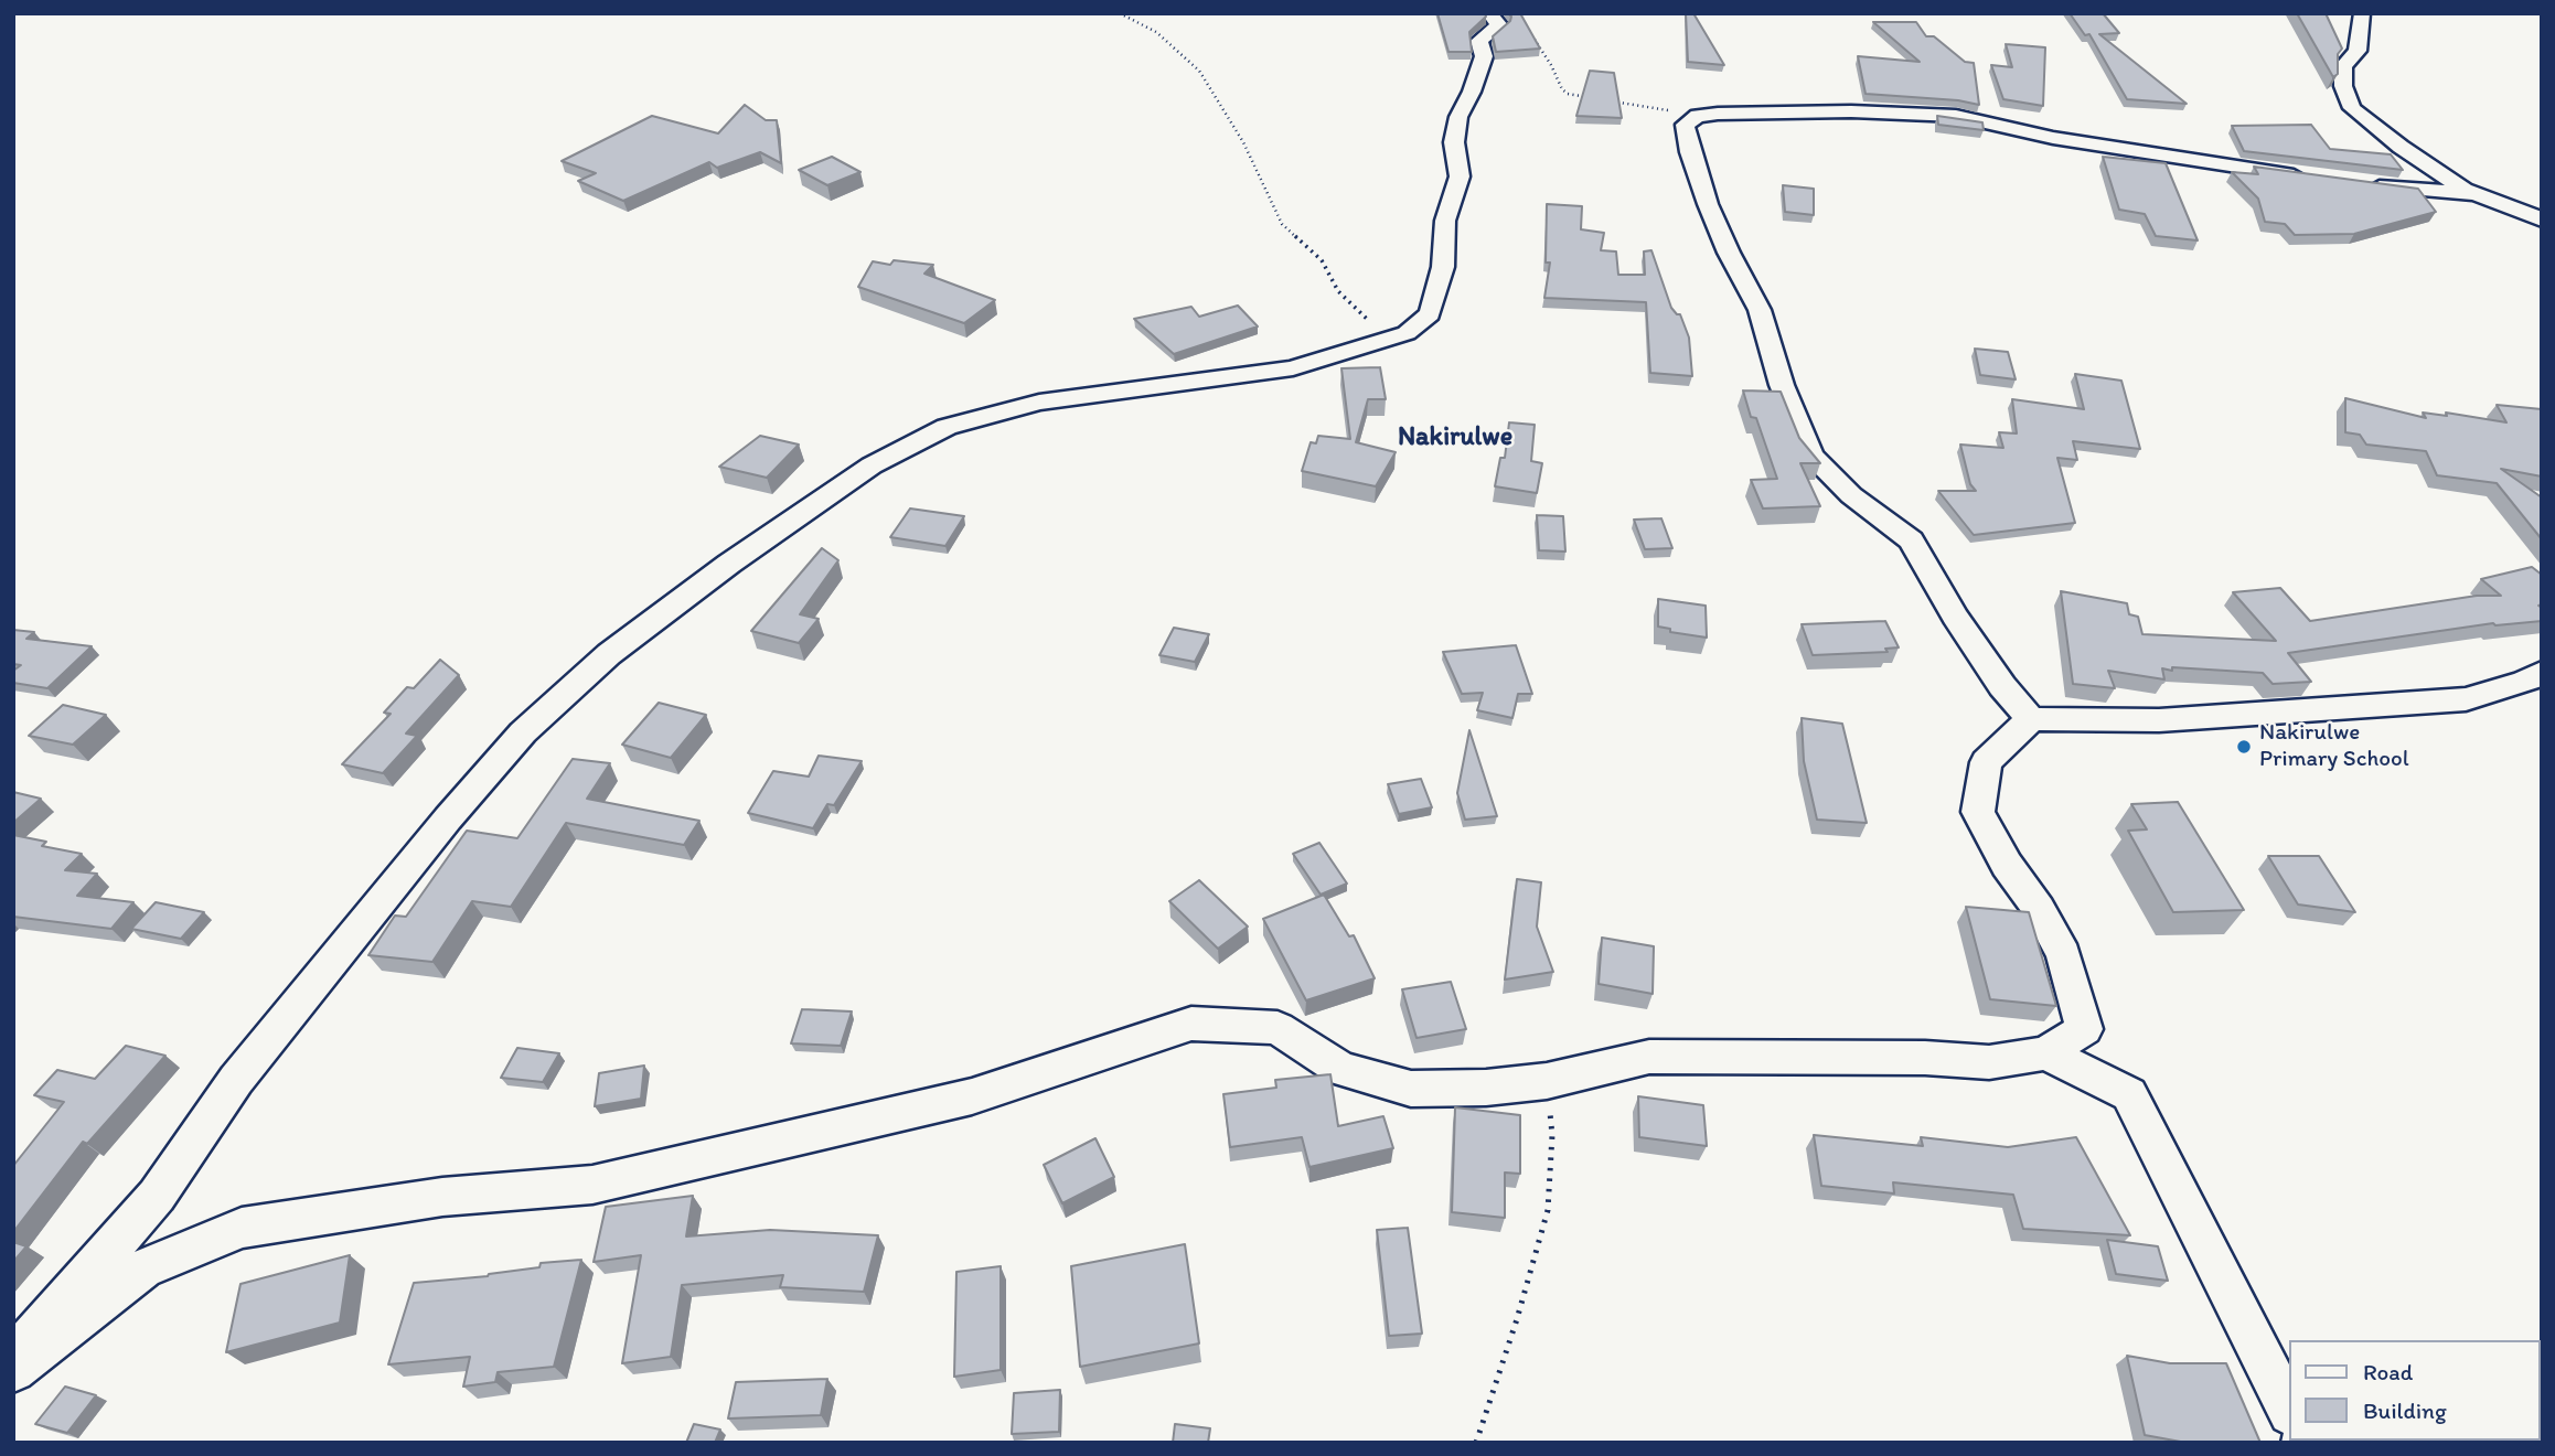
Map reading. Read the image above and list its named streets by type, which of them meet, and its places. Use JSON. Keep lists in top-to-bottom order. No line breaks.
{"districts":["Nakirulwe"],"places":["Nakirulwe Primary School"],"legend":["Road","Building"]}
